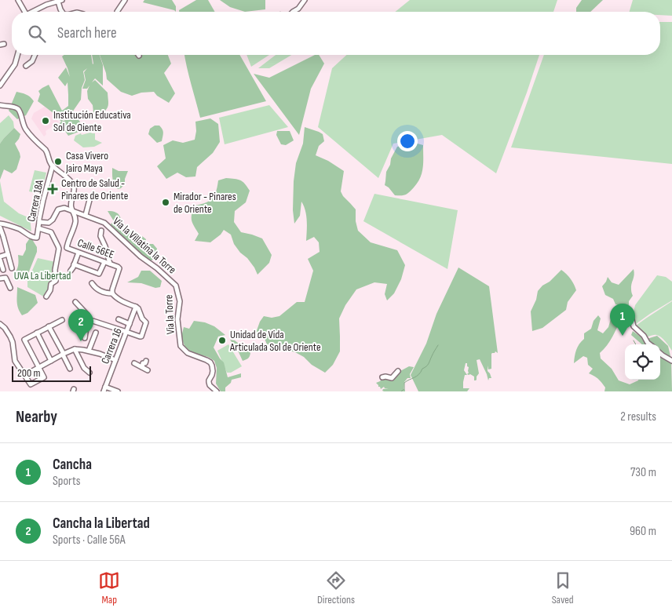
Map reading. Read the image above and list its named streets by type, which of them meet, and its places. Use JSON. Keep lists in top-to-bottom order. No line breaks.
{"streets":{"street":["Carrera 18A","Vía la Villatina la Torre","Calle 56EE","Via la Torre","Carrera 16"]},"crossings":[["Carrera 18A","Vía la Villatina la Torre"],["Vía la Villatina la Torre","Via la Torre"]],"parks":["UVA La Libertad"],"places":{"other":["Institución Educativa Sol de Oiente","Casa Vivero Jairo Maya","Mirador - Pinares de Oriente","Unidad de Vida Articulada Sol de Oriente"],"health":["Centro de Salud - Pinares de Oriente"]},"scale_bar":"200 m","page":{"search":"Search here","pins":["1","2"],"scale":"200 m","heading":["Nearby","2 results"],"list":[{"mark":"1","name":"Cancha","note":"Sports","value":"730 m"},{"mark":"2","name":"Cancha la Libertad","note":"Sports · Calle 56A","value":"960 m"}],"nav":["Map","Directions","Saved"]}}
